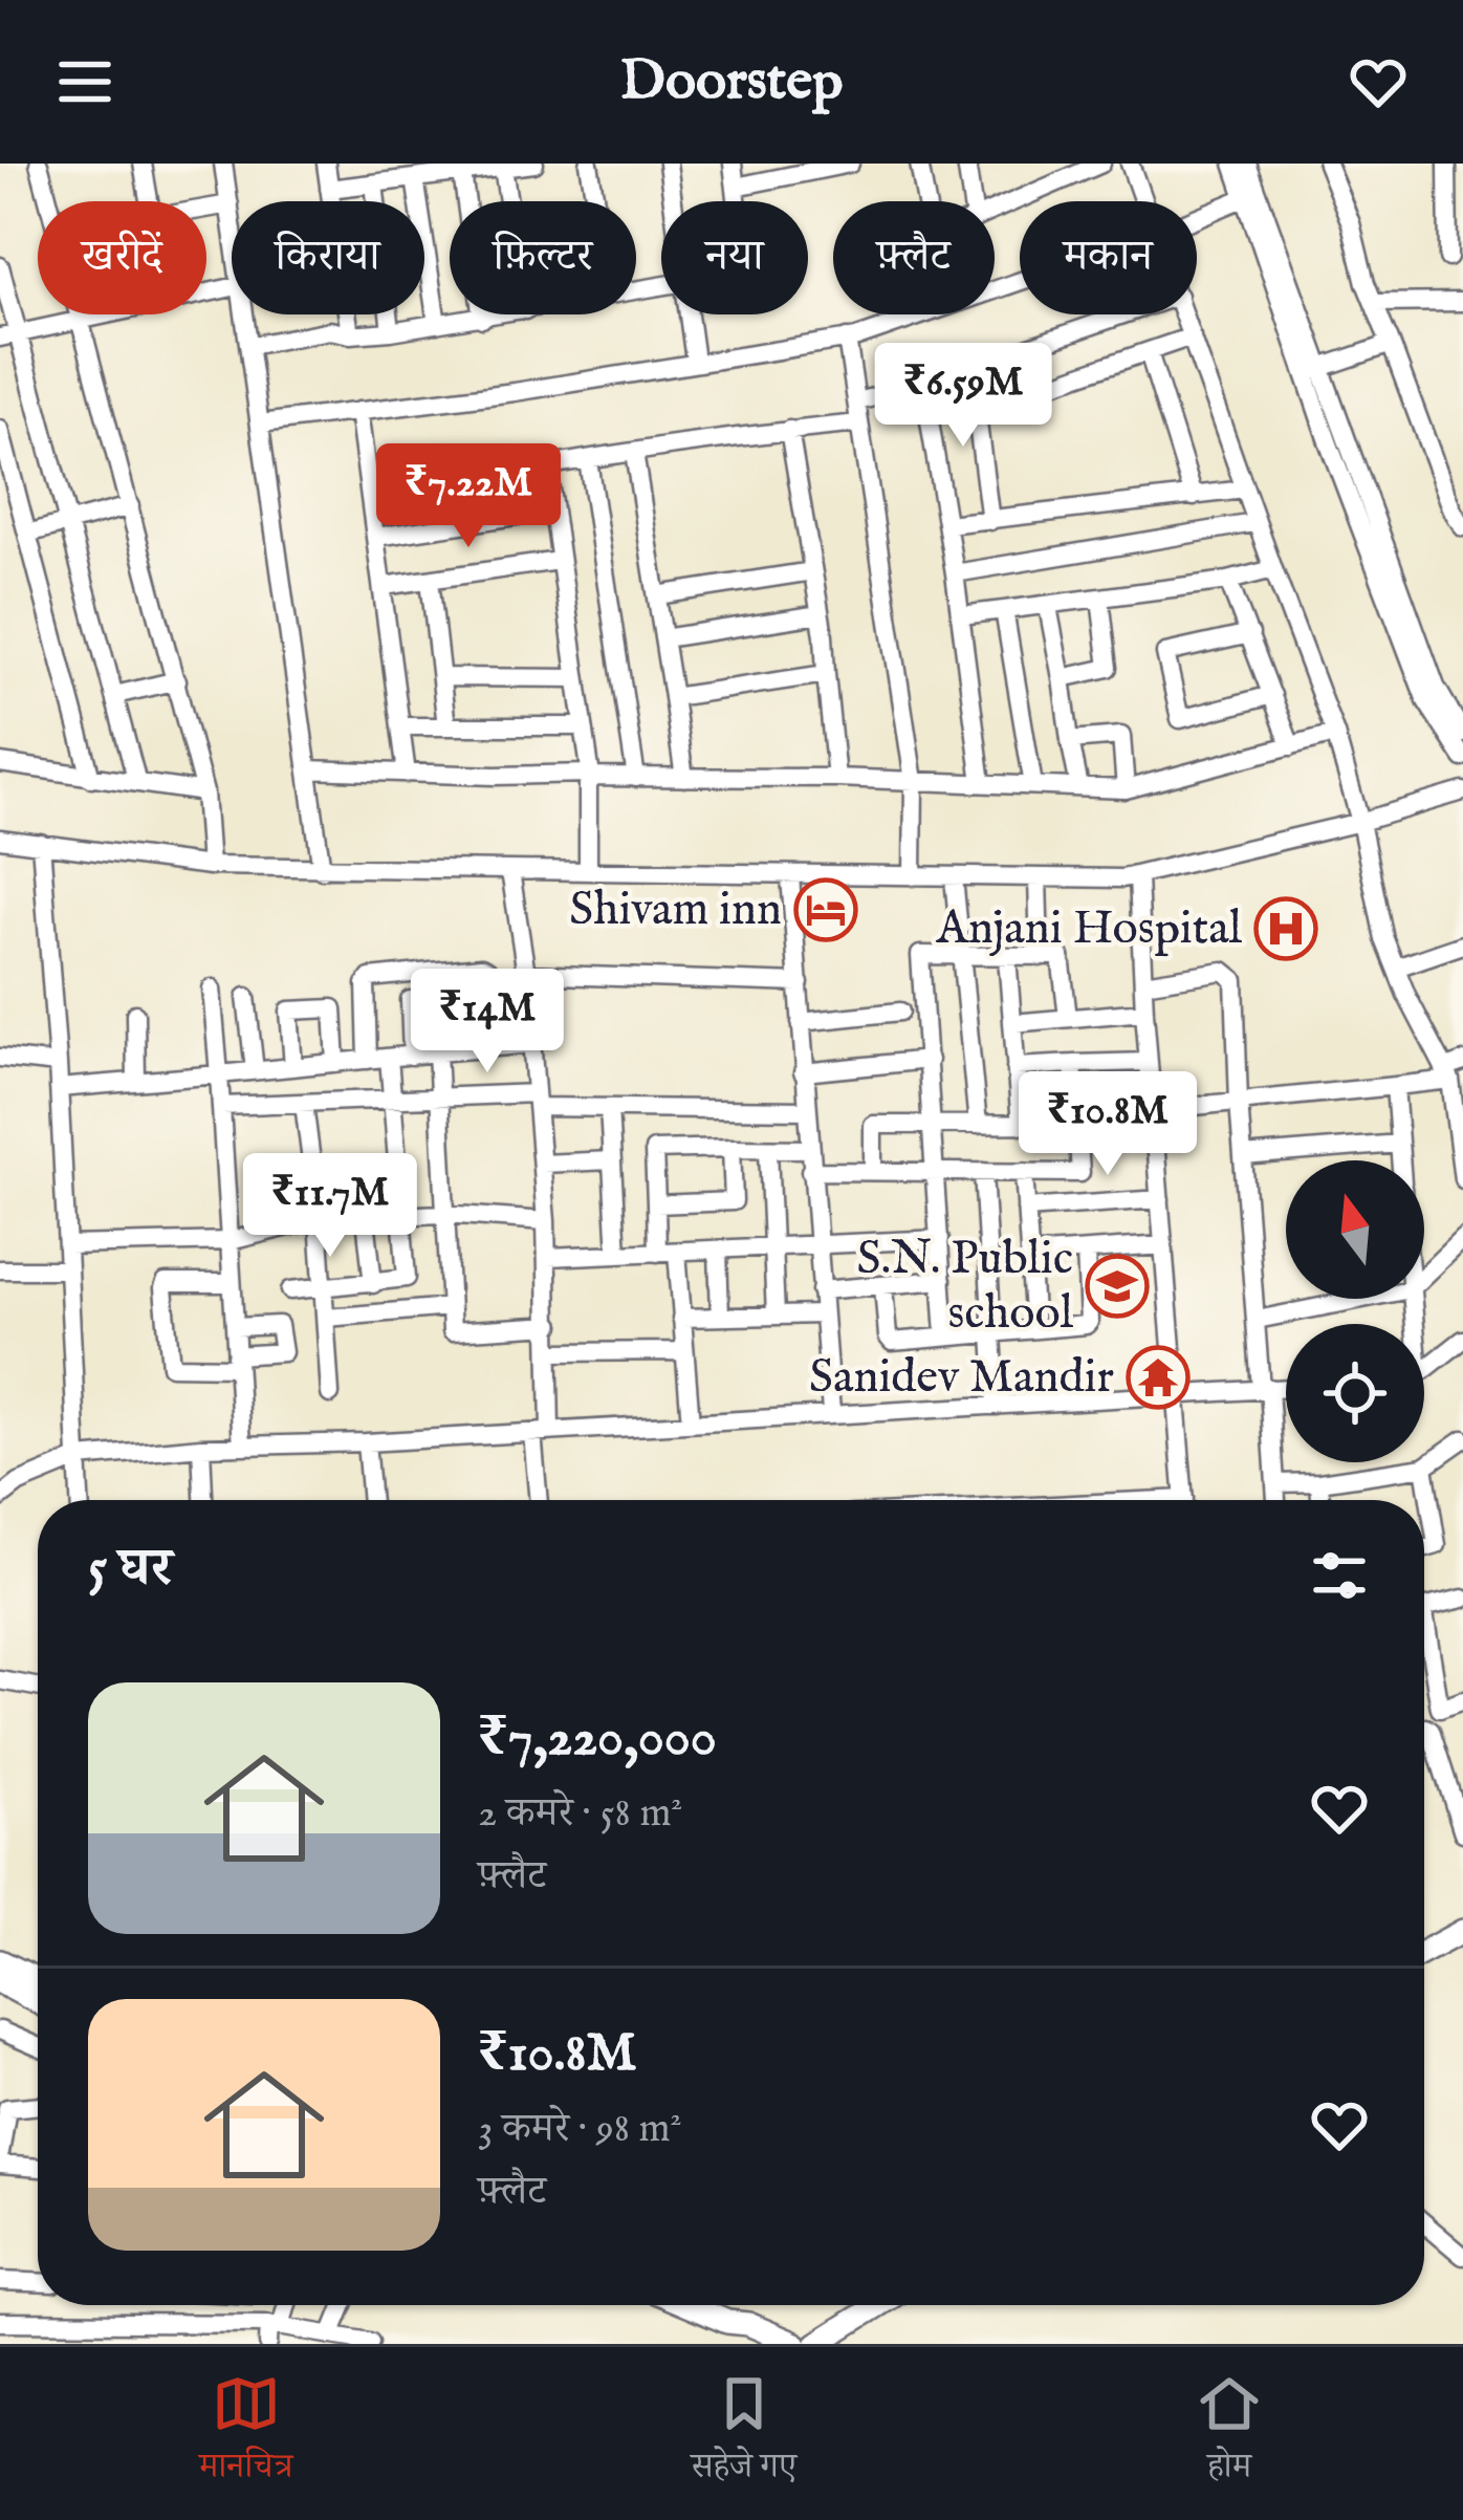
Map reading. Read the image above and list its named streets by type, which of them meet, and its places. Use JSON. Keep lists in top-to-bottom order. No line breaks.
{"places":{"hotel":["Shivam inn"],"hospital":["Anjani Hospital"],"school or university":["S.N. Public school"],"temple":["Sanidev Mandir"]},"north":"top","page":{"header":"Doorstep","chip":["खरीदें","किराया","फ़िल्टर","नया","फ़्लैट","मकान"],"price":["₹6.59M","₹7.22M","₹14M","₹10.8M","₹11.7M"],"heading":"5 घर","list":[{"name":"₹7,220,000","note":"2 कमरे · 58 m² · फ़्लैट"},{"name":"₹10.8M","note":"3 कमरे · 98 m² · फ़्लैट"}],"tabs":["मानचित्र","सहेजे गए","होम"]}}
